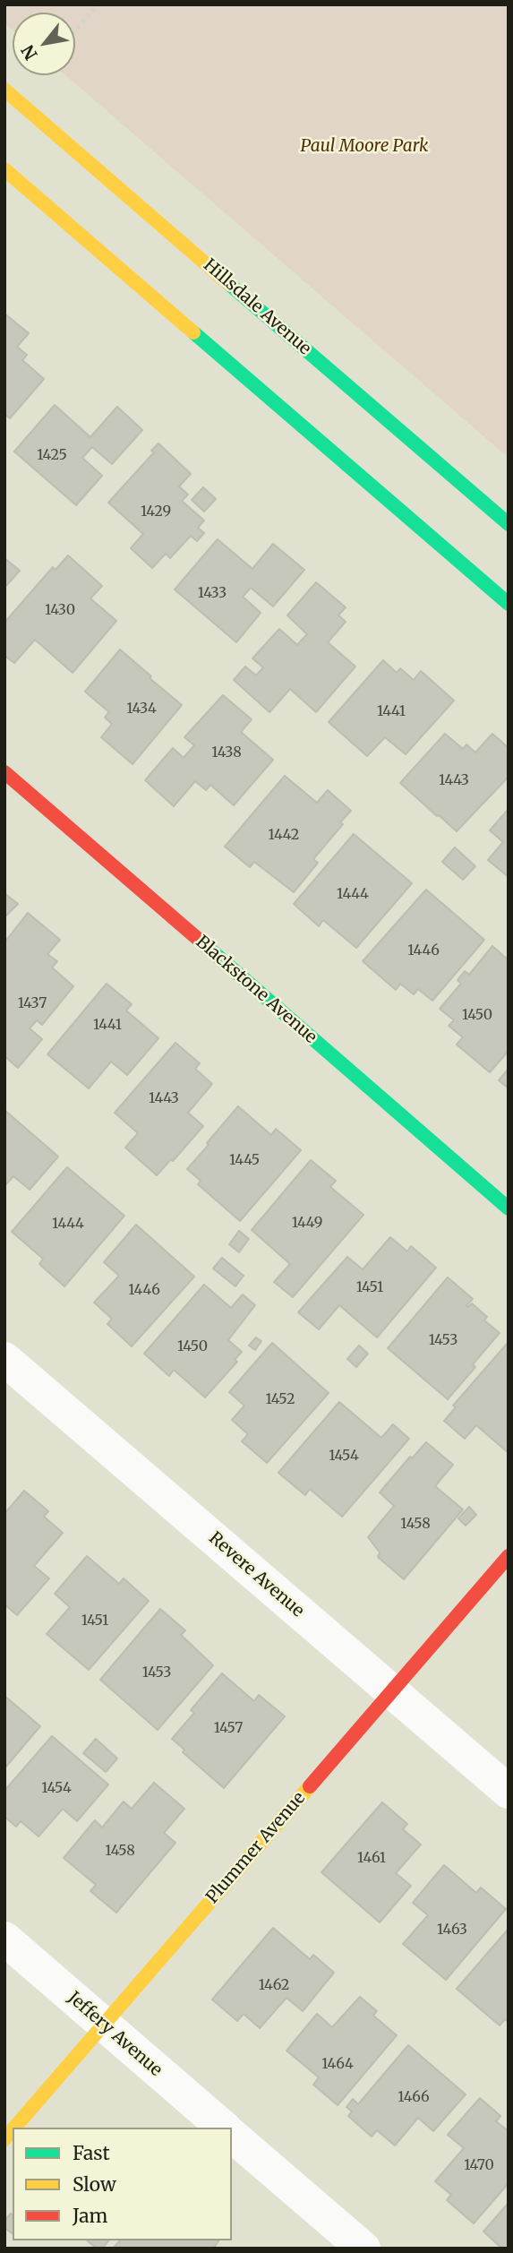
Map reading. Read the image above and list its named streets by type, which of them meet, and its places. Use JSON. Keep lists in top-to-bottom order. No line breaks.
{"streets":{"main road":["Hillsdale Avenue","Blackstone Avenue","Plummer Avenue"],"street":["Revere Avenue","Jeffery Avenue"]},"crossings":[["Revere Avenue","Plummer Avenue"],["Plummer Avenue","Jeffery Avenue"]],"parks":["Paul Moore Park"],"house_numbers":["1425","1429","1433","1430","1434","1441","1438","1443","1442","1444","1446","1437","1450","1441","1443","1445","1449","1444","1451","1446","1453","1450","1452","1454","1458","1451","1453","1457","1454","1458","1461","1463","1462","1464","1466","1470"],"legend":["Fast","Slow","Jam"],"north":"bottom left"}
